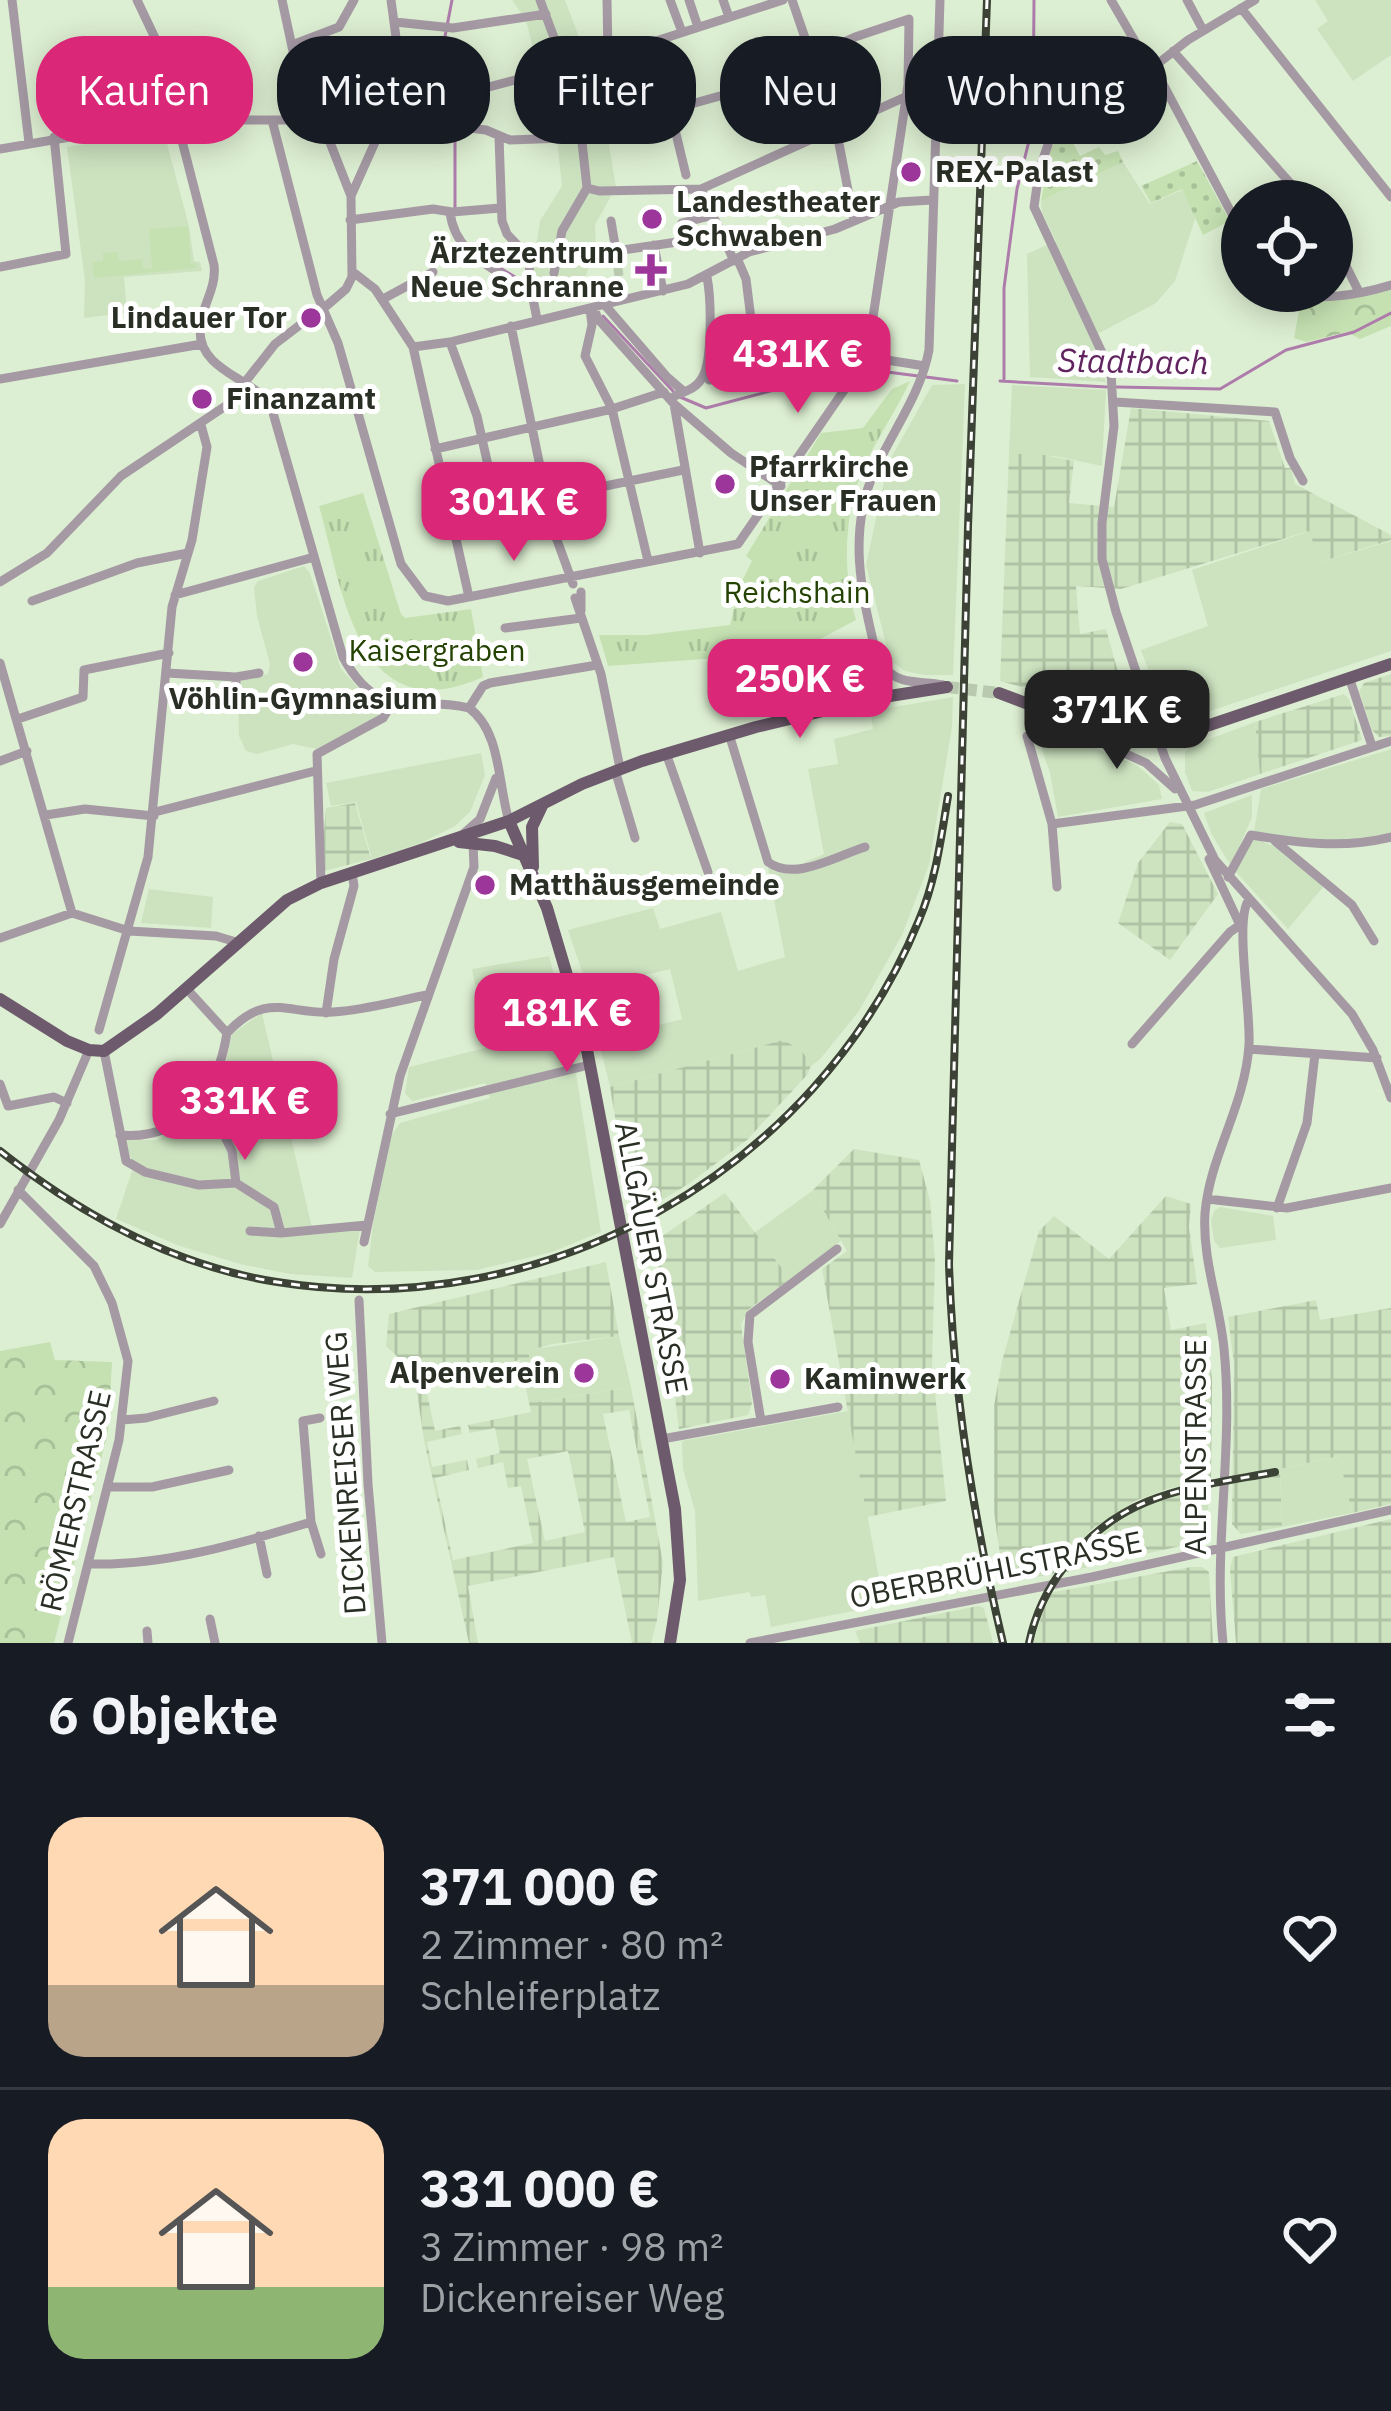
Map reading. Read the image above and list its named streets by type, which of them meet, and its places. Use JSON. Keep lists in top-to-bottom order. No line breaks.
{"streets":{"main road":["ALLGÄUER STRASSE"],"street":["ALPENSTRASSE","DICKENREISER WEG","RÖMERSTRASSE","OBERBRÜHLSTRASSE"]},"crossings":[["ALPENSTRASSE","OBERBRÜHLSTRASSE"]],"water":["Stadtbach"],"parks":["Reichshain","Kaisergraben"],"places":{"other":["REX-Palast","Landestheater Schwaben","Lindauer Tor","Finanzamt","Pfarrkirche Unser Frauen","Vöhlin-Gymnasium","Matthäusgemeinde","Alpenverein","Kaminwerk"],"health":["Ärztezentrum Neue Schranne"]},"page":{"chip":["Kaufen","Mieten","Filter","Neu","Wohnung"],"price":["431K €","301K €","250K €","371K €","181K €","331K €"],"heading":"6 Objekte","list":[{"name":"371 000 €","note":"2 Zimmer · 80 m² · Schleiferplatz"},{"name":"331 000 €","note":"3 Zimmer · 98 m² · Dickenreiser Weg"}]}}
